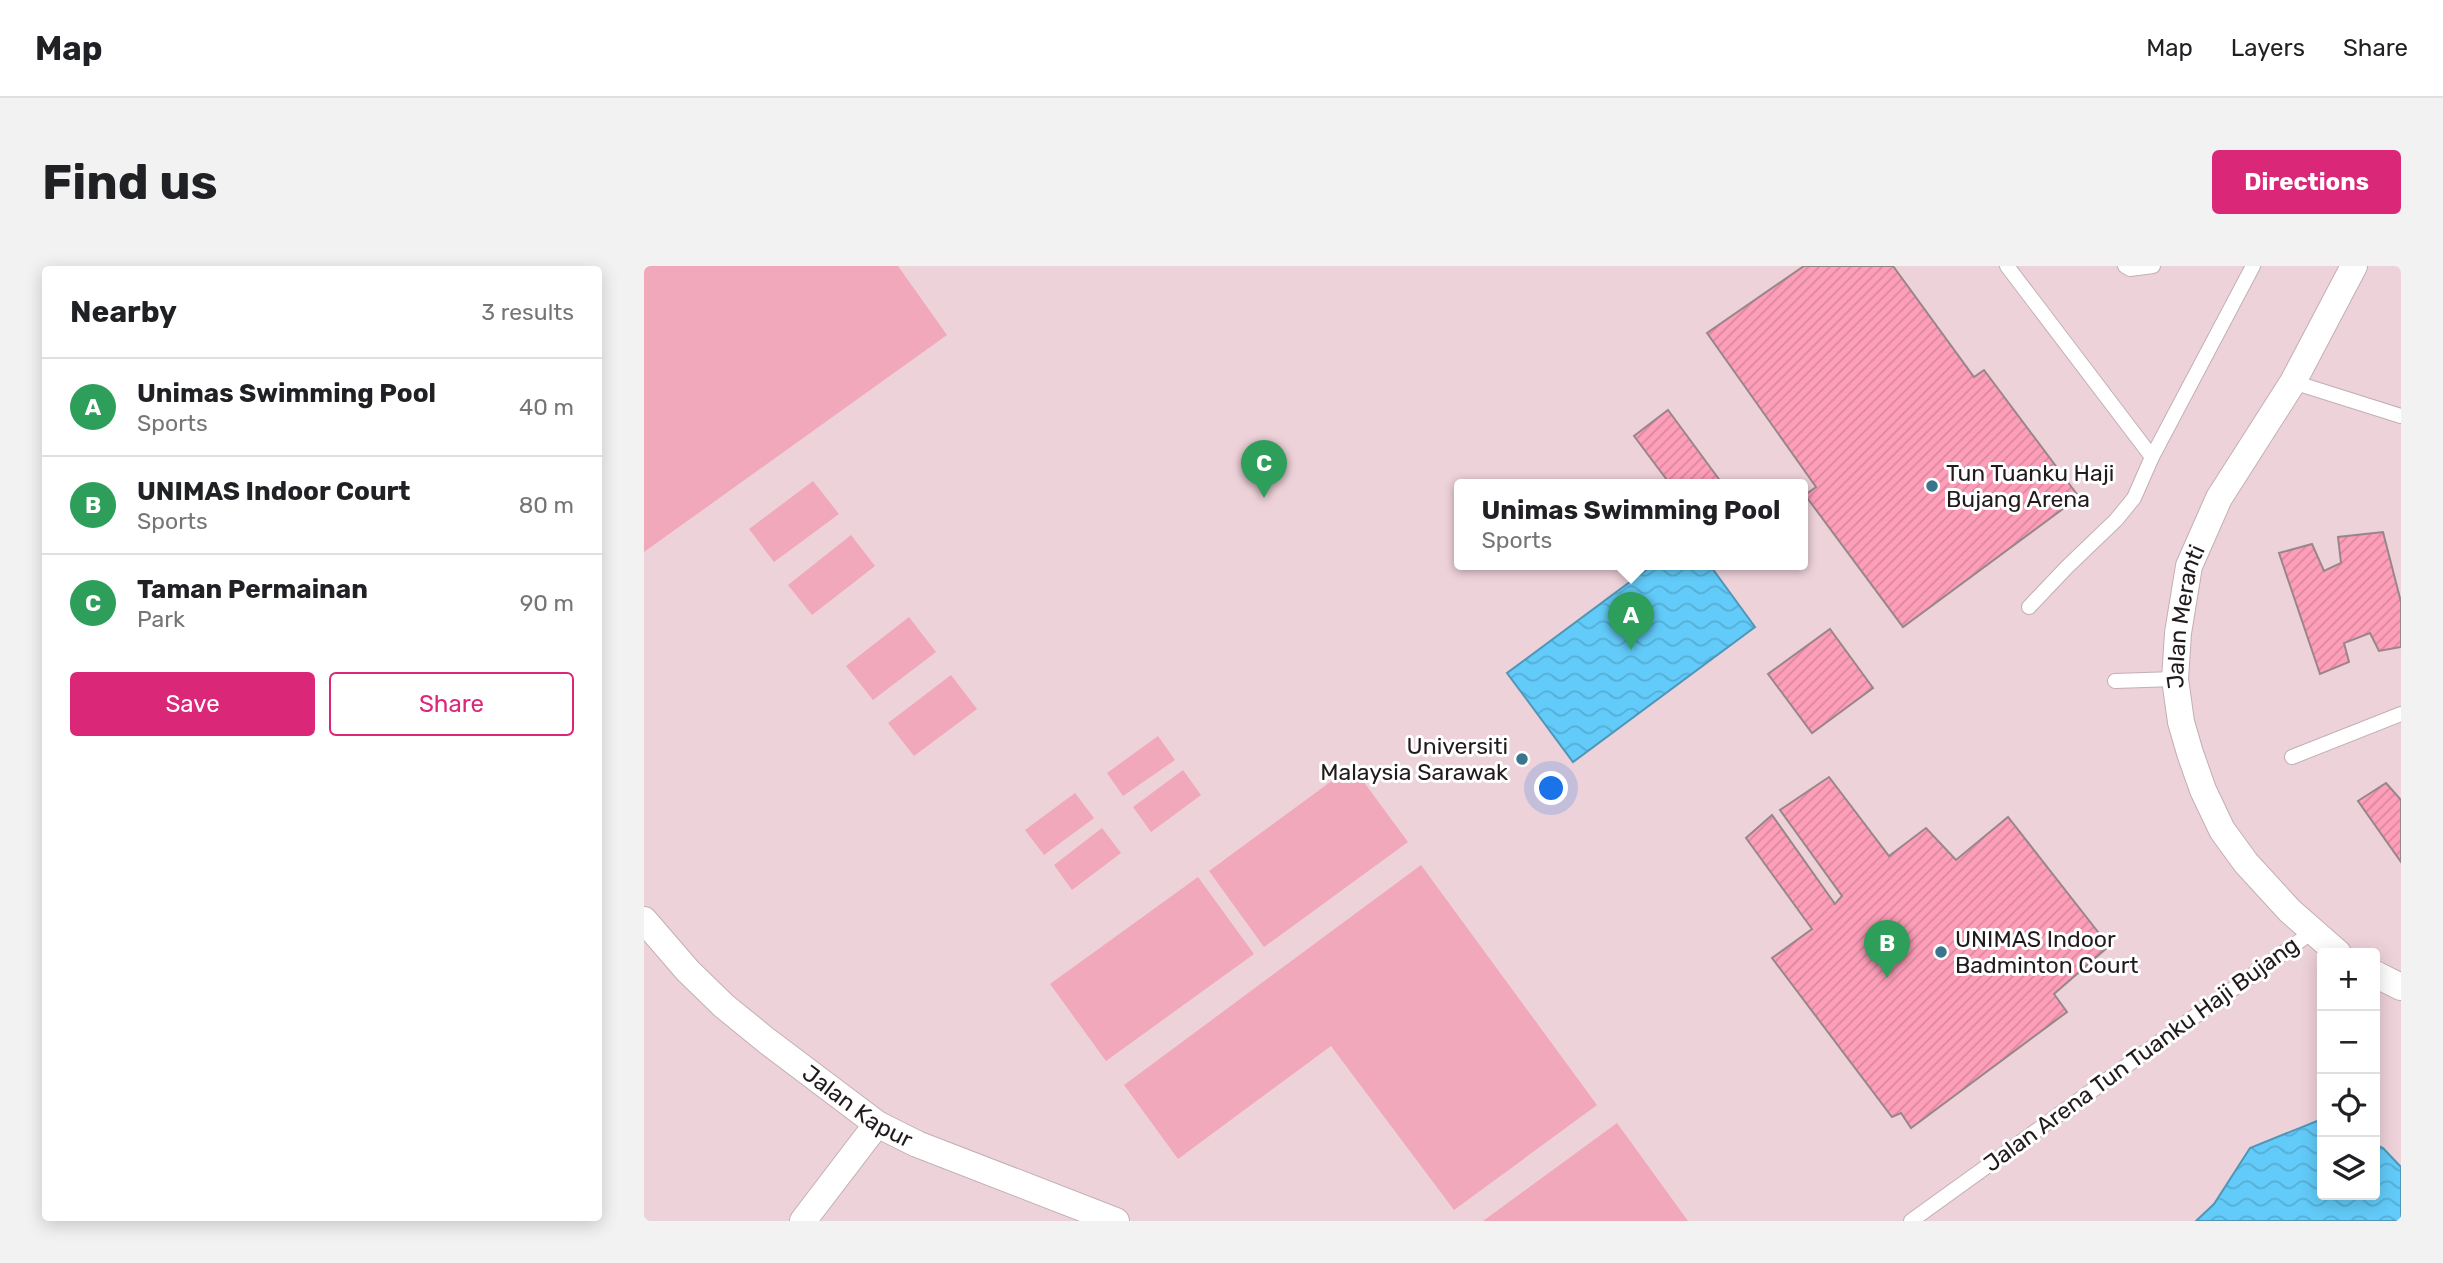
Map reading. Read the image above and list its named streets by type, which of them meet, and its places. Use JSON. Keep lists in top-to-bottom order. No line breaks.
{"streets":{"street":["Jalan Meranti","Jalan Kapur"],"lane":["Jalan Arena Tun Tuanku Haji Bujang"]},"crossings":[["Jalan Meranti","Jalan Arena Tun Tuanku Haji Bujang"]],"places":["Tun Tuanku Haji Bujang Arena","Universiti Malaysia Sarawak","UNIMAS Indoor Badminton Court"],"page":{"header":"Map","nav":["Map","Layers","Share"],"buttons":["Directions",["Save","Share"]],"title":"Find us","heading":["Nearby","3 results"],"list":[{"mark":"A","name":"Unimas Swimming Pool","note":"Sports","value":"40 m"},{"mark":"B","name":"UNIMAS Indoor Court","note":"Sports","value":"80 m"},{"mark":"C","name":"Taman Permainan","note":"Park","value":"90 m"}],"pins":["C","A","B"],"popup":["Unimas Swimming Pool","Sports"],"map_buttons":["+","−"]}}
